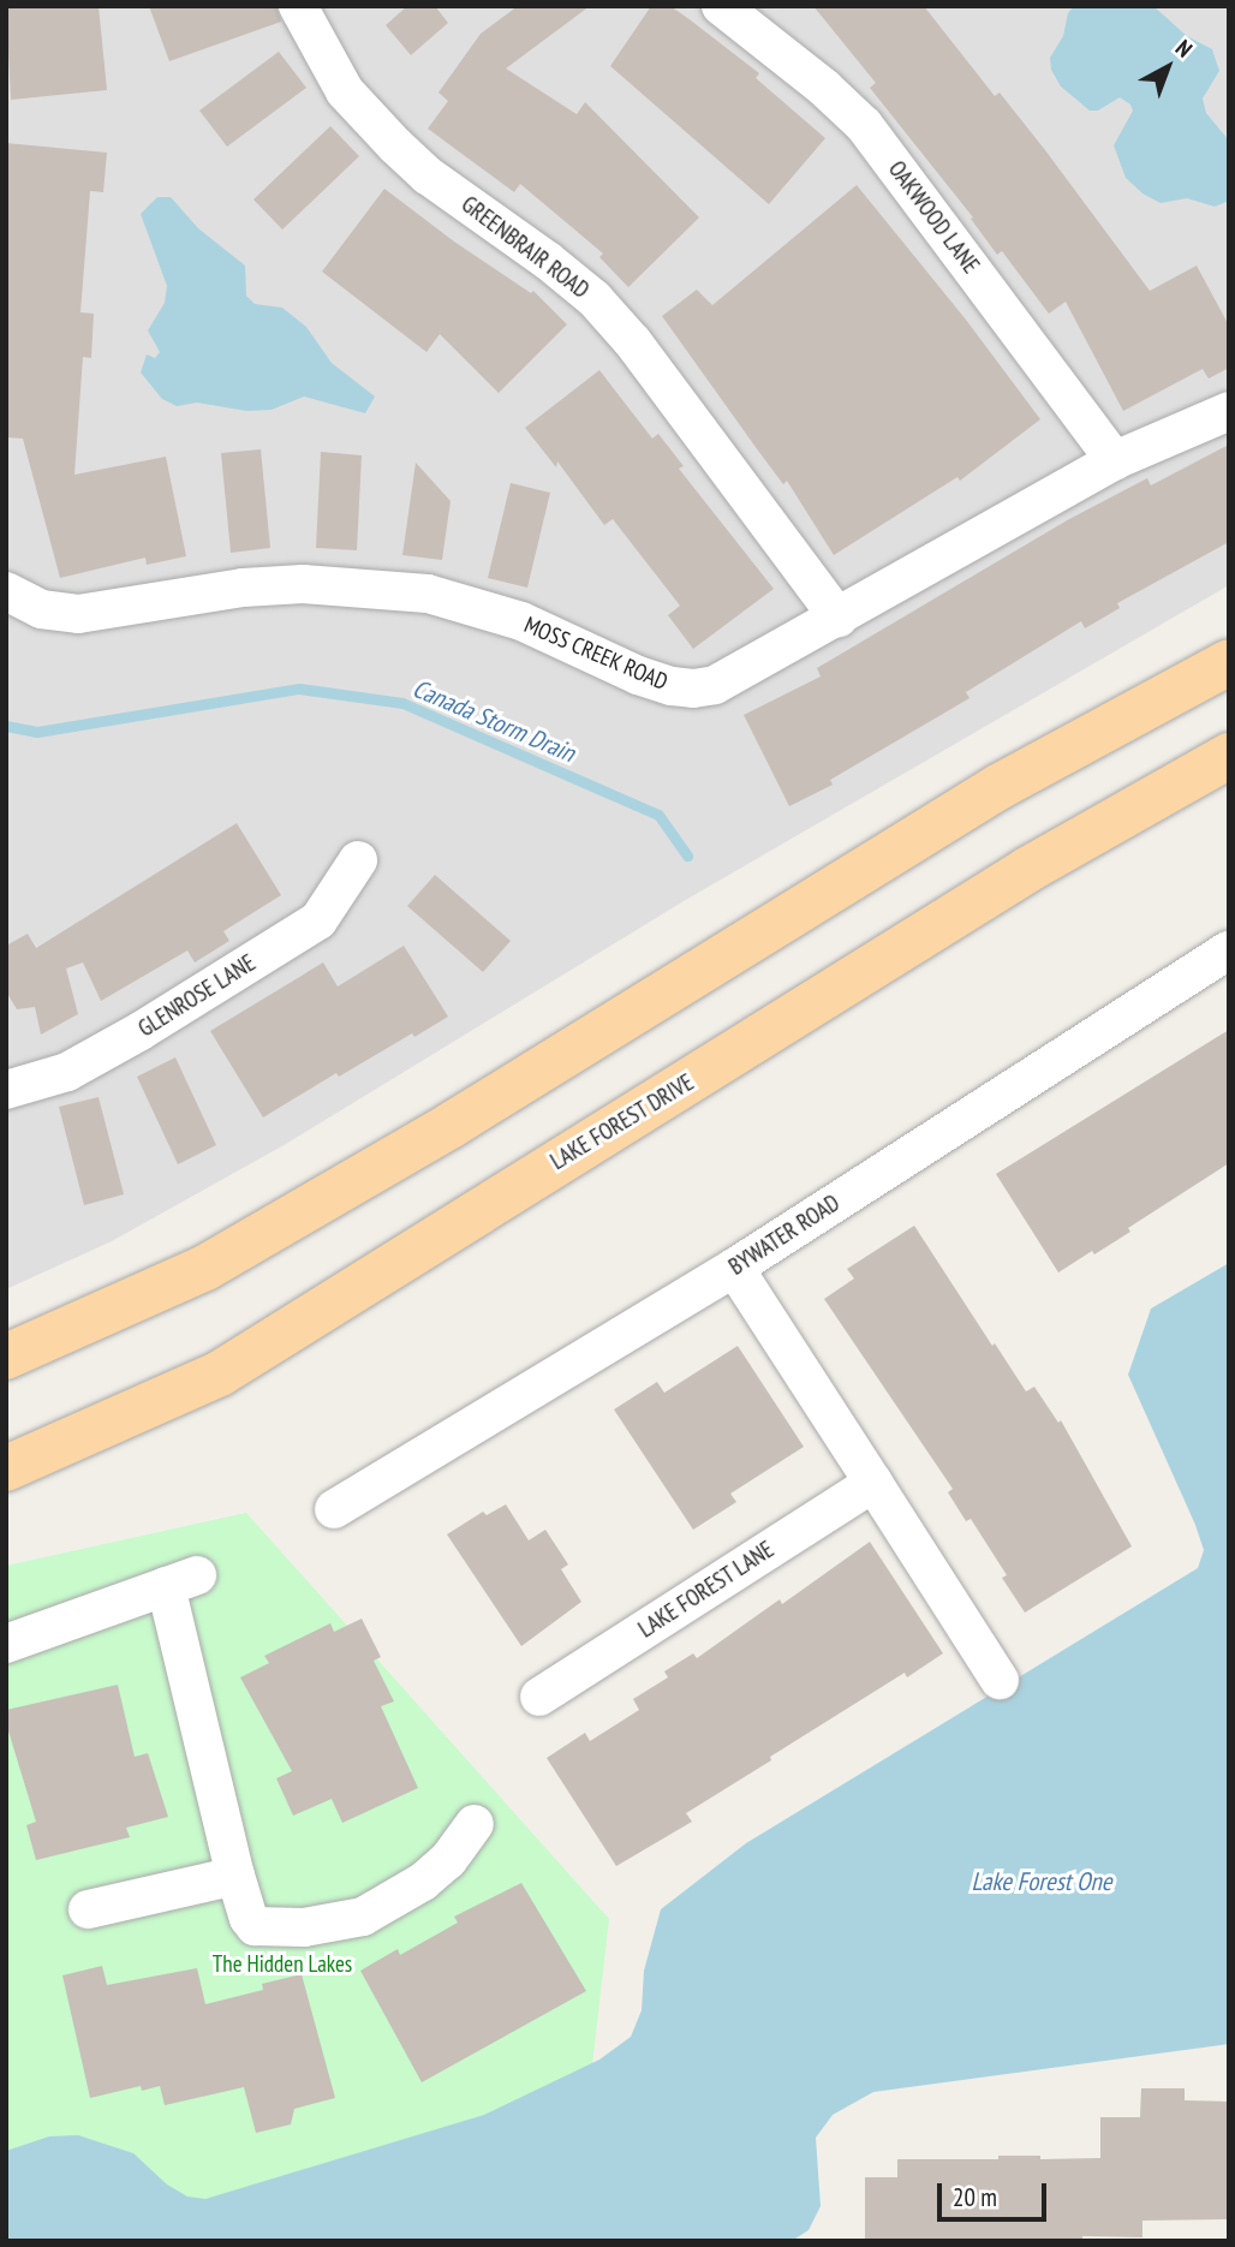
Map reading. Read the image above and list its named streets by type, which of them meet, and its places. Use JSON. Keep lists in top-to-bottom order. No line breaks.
{"streets":{"main road":["LAKE FOREST DRIVE"],"street":["OAKWOOD LANE","GREENBRAIR ROAD","MOSS CREEK ROAD","GLENROSE LANE","BYWATER ROAD","LAKE FOREST LANE"]},"crossings":[["OAKWOOD LANE","MOSS CREEK ROAD"],["GREENBRAIR ROAD","MOSS CREEK ROAD"]],"water":["Canada Storm Drain","Lake Forest One"],"parks":["The Hidden Lakes"],"scale_bar":"20 m","north":"top right"}
